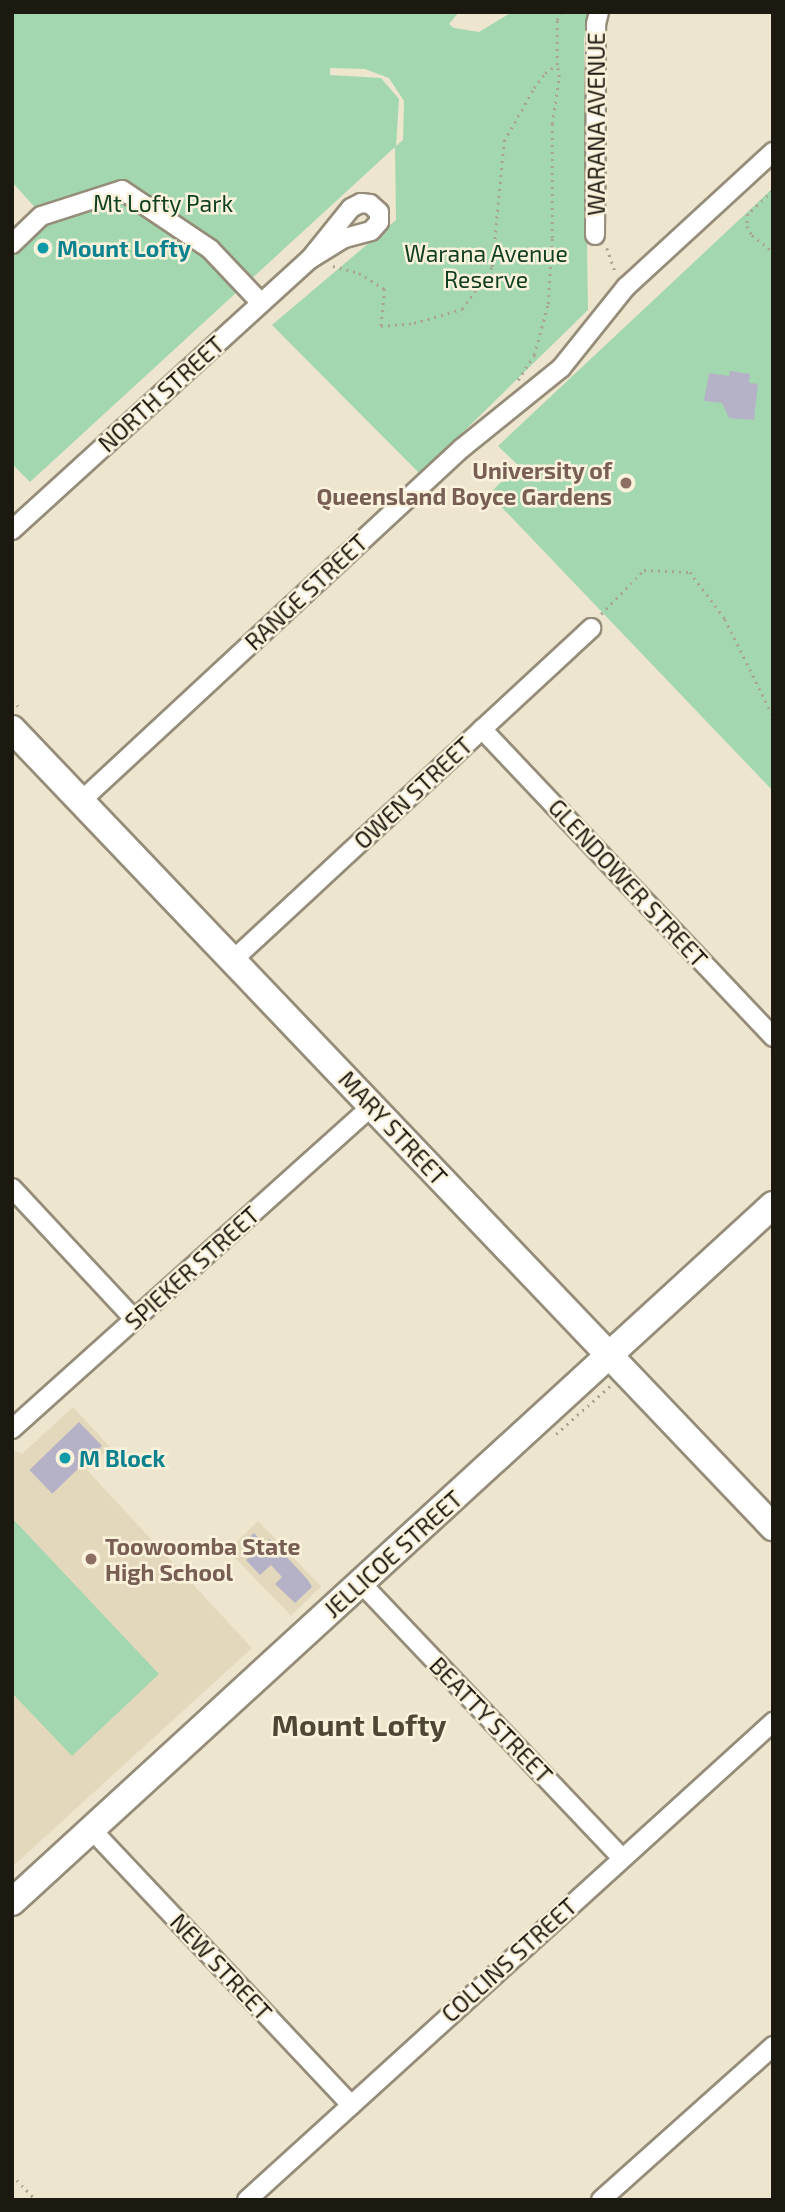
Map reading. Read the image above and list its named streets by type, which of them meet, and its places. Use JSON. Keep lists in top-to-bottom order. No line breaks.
{"streets":{"street":["WARANA AVENUE","NORTH STREET","RANGE STREET","OWEN STREET","GLENDOWER STREET","MARY STREET","SPIEKER STREET","JELLICOE STREET","BEATTY STREET","COLLINS STREET","NEW STREET"]},"crossings":[["RANGE STREET","MARY STREET"],["OWEN STREET","GLENDOWER STREET"],["OWEN STREET","MARY STREET"],["MARY STREET","SPIEKER STREET"],["MARY STREET","JELLICOE STREET"],["JELLICOE STREET","BEATTY STREET"],["JELLICOE STREET","NEW STREET"],["BEATTY STREET","COLLINS STREET"],["COLLINS STREET","NEW STREET"]],"districts":["Mount Lofty"],"parks":["Mt Lofty Park","Warana Avenue Reserve"],"places":["Mount Lofty","University of Queensland Boyce Gardens","M Block","Toowoomba State High School"]}
